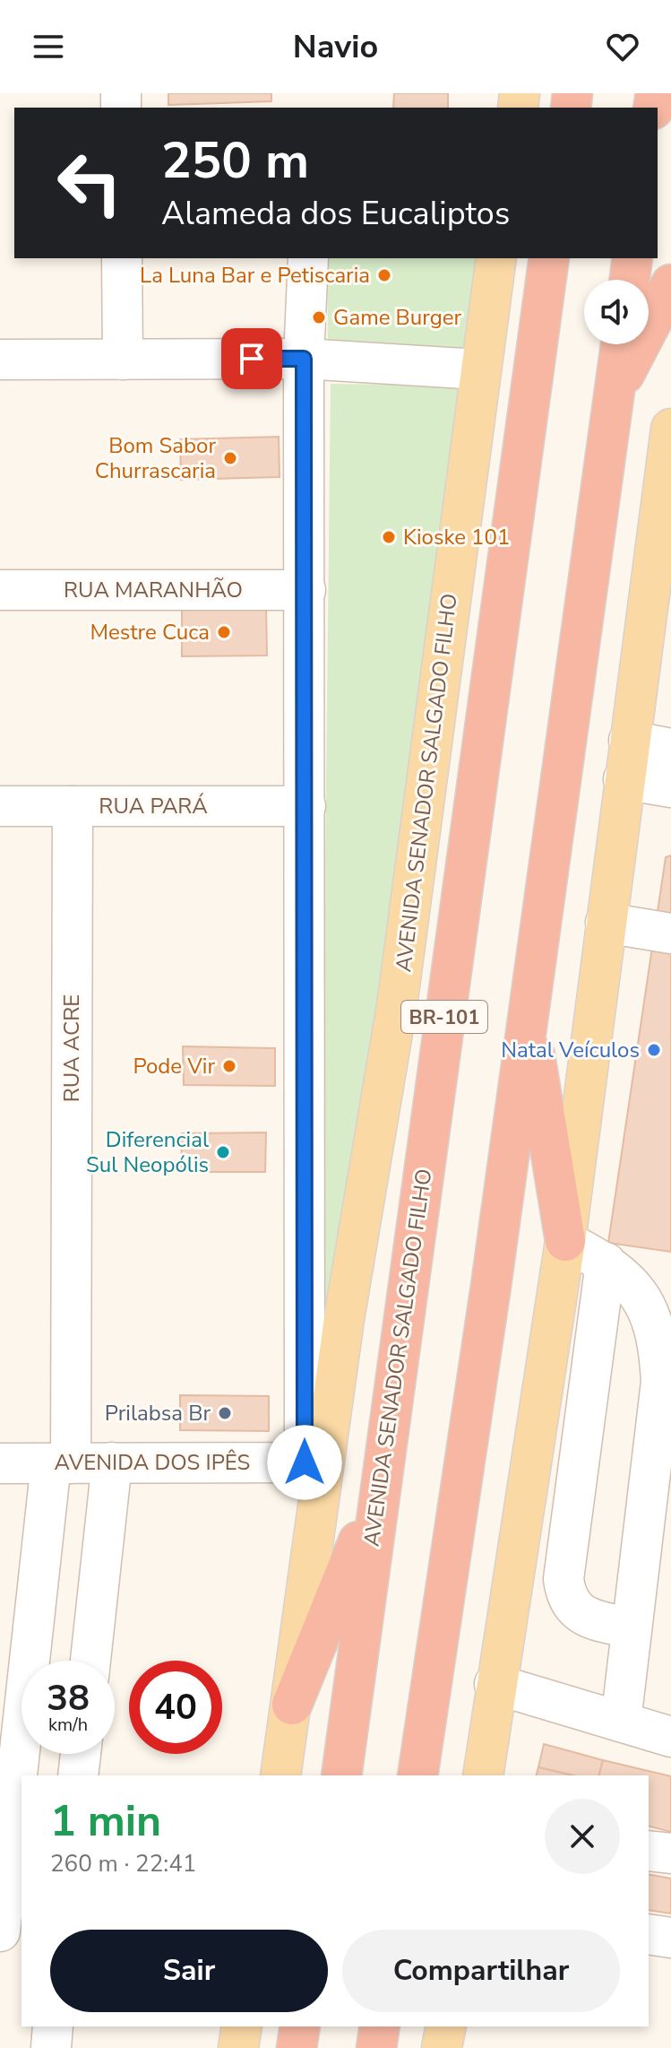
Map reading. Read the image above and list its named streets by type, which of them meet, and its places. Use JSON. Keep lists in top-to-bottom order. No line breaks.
{"streets":{"highway":["AVENIDA SENADOR SALGADO FILHO","BR-101"],"street":["RUA MARANHÃO","RUA PARÁ","RUA ACRE","AVENIDA DOS IPÊS"]},"crossings":[["RUA PARÁ","RUA ACRE"],["RUA PARÁ","AVENIDA DOS IPÊS"],["RUA ACRE","AVENIDA DOS IPÊS"]],"places":["La Luna Bar e Petiscaria","Game Burger","Bom Sabor Churrascaria","Kioske 101","Mestre Cuca","Natal Veículos","Pode Vir","Diferencial Sul Neopólis","Prilabsa Br"],"page":{"header":"Navio","turn":["250 m","Alameda dos Eucaliptos"],"speed":"38 km/h","limit":"40","heading":["1 min","260 m · 22:41"],"buttons":["Sair","Compartilhar"]}}
